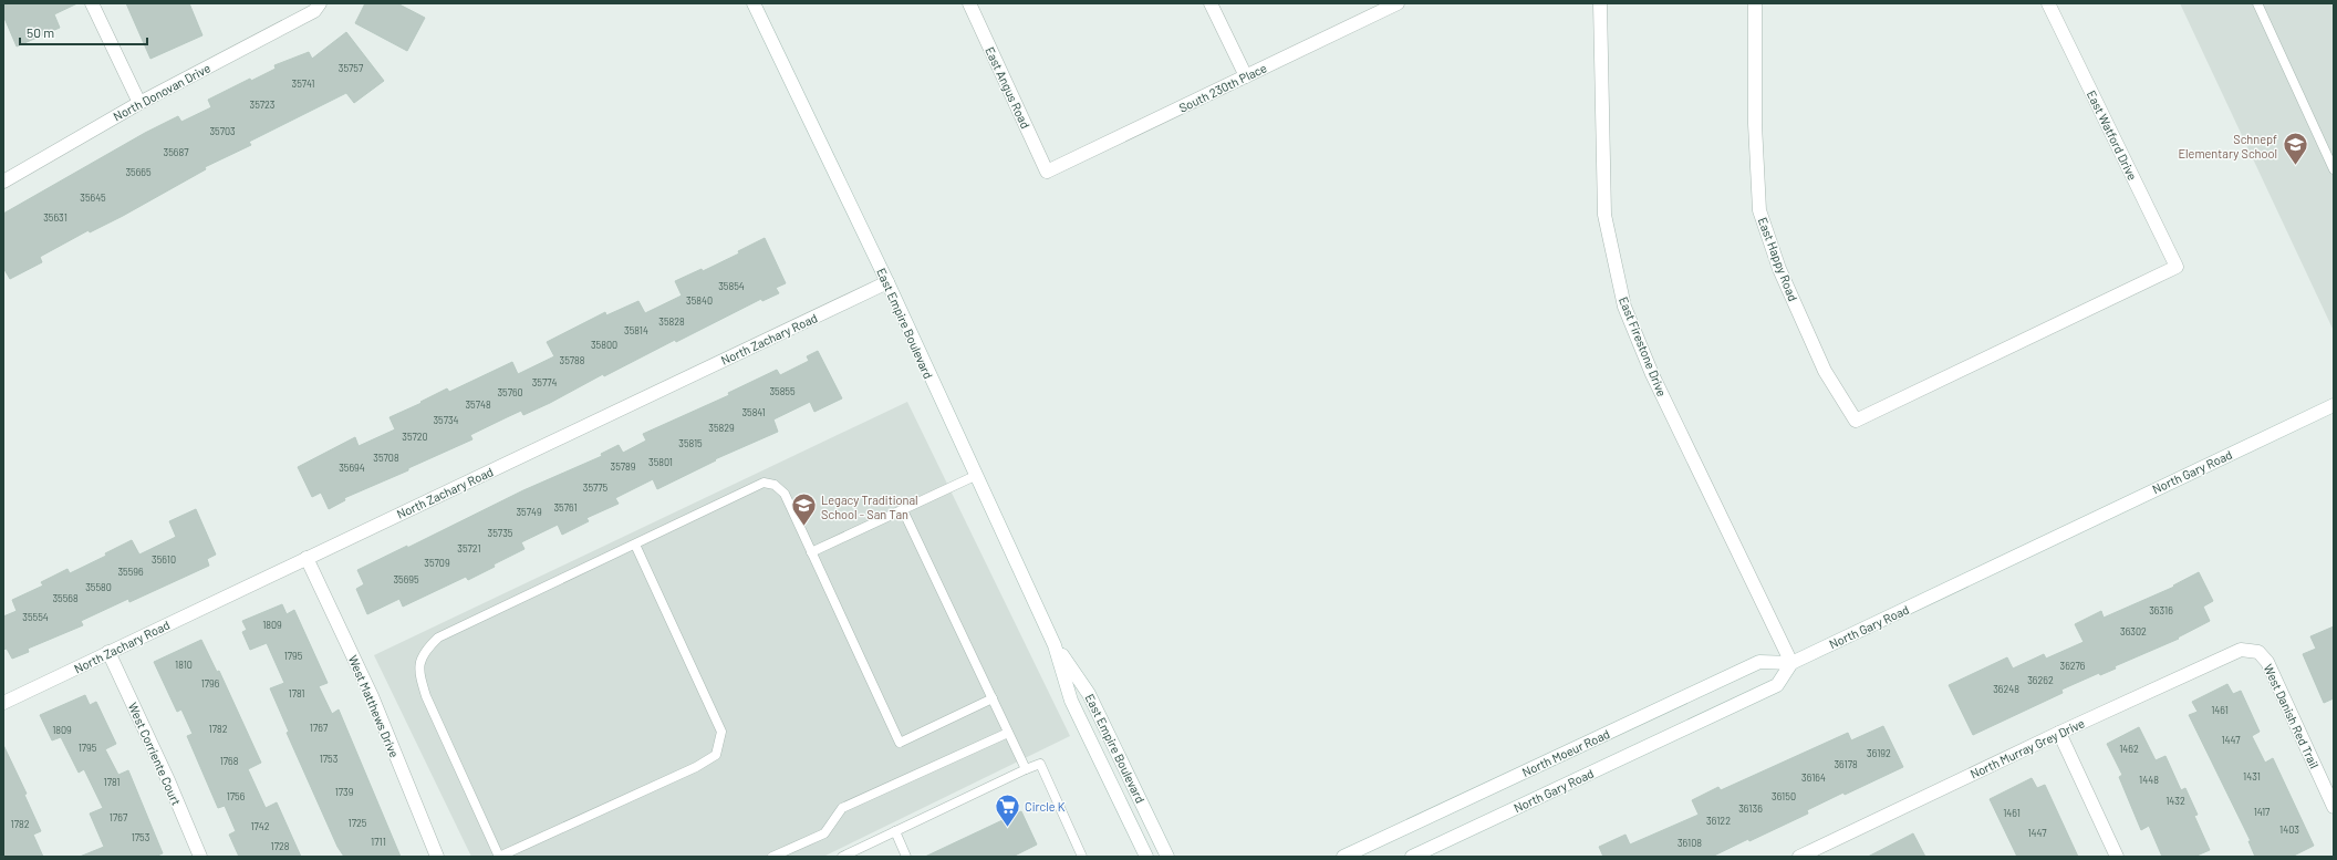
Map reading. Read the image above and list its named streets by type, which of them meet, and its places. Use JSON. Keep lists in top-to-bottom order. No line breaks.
{"streets":{"street":["East Angus Road","South 230th Place","North Donovan Drive","East Watford Drive","East Happy Road","East Empire Boulevard","North Zachary Road","East Firestone Drive","North Gary Road","West Matthews Drive","West Danish Red Trail","North Murray Grey Drive","North Moeur Road","West Corriente Court"]},"crossings":[["East Angus Road","South 230th Place"],["East Watford Drive","East Happy Road"],["East Empire Boulevard","North Zachary Road"],["North Zachary Road","West Matthews Drive"],["North Zachary Road","West Corriente Court"],["East Firestone Drive","North Gary Road"],["East Firestone Drive","North Moeur Road"],["North Gary Road","North Moeur Road"],["West Danish Red Trail","North Murray Grey Drive"]],"places":{"school or university":["Schnepf Elementary School","Legacy Traditional School - San Tan"],"supermarket":["Circle K"]},"house_numbers":["35757","35741","35723","35703","35687","35665","35645","35631","35854","35840","35828","35814","35800","35788","35774","35855","35760","35748","35841","35734","35829","35720","35815","35708","35801","35789","35694","35775","35761","35749","35735","35721","35610","35709","35596","35695","35580","35568","36316","35554","1809","36302","1795","1810","36276","36262","1796","36248","1781","1461","1767","1782","1809","1447","1795","1462","36192","1753","1768","36178","1431","36164","1448","1781","1739","1756","36150","1432","36136","1417","1461","1767","36122","1725","1782","1742","1403","1447","1753","1711","36108","1728"],"scale_bar":"50 m"}
